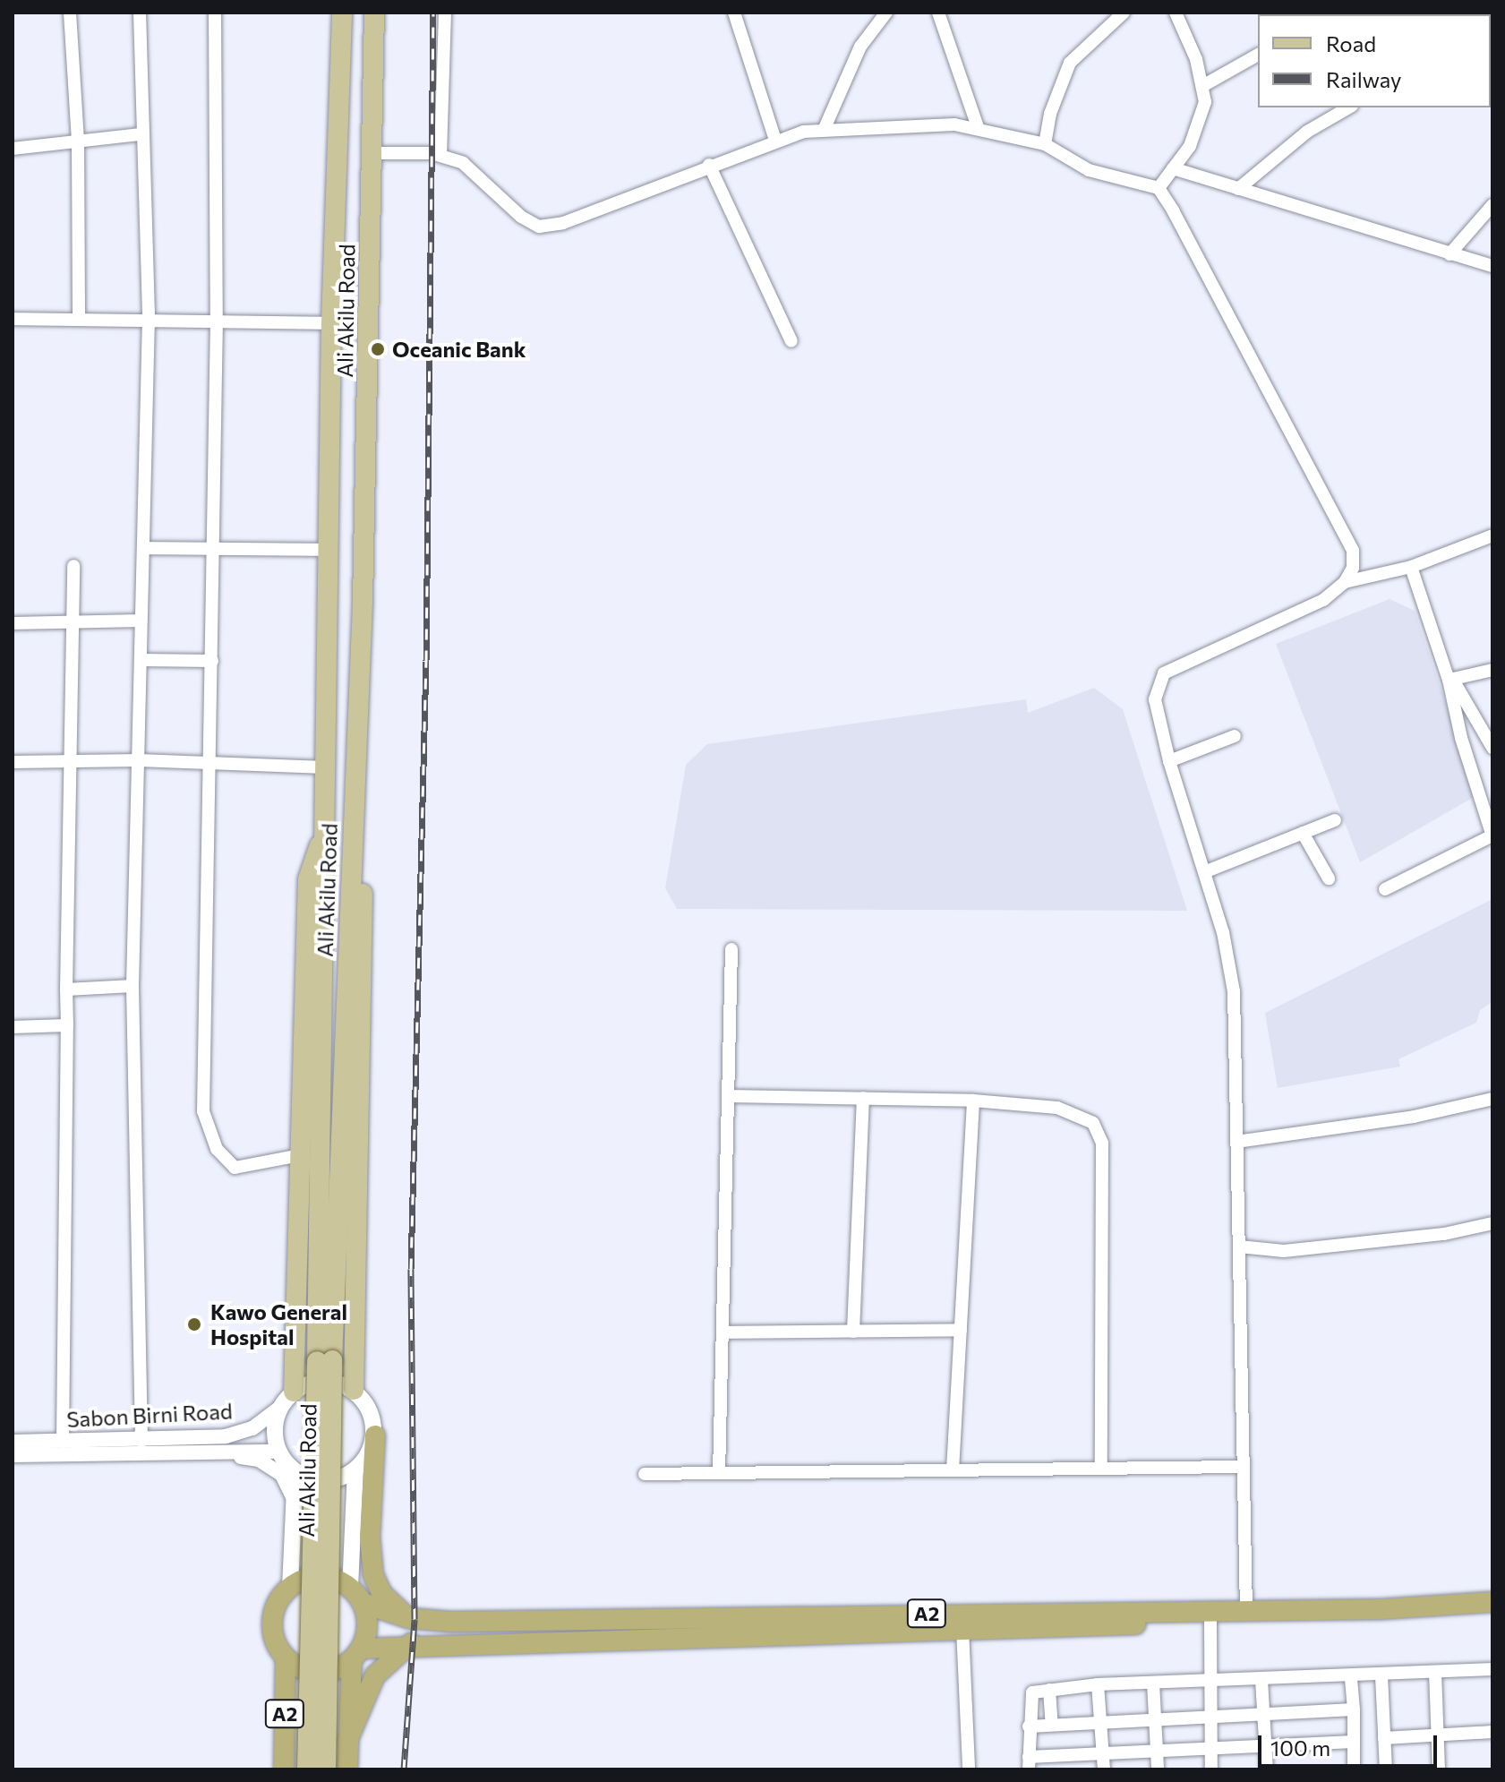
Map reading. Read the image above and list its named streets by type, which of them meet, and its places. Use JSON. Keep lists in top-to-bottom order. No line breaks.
{"streets":{"highway":["A2"],"main road":["Ali Akilu Road"],"street":["Sabon Birni Road"]},"places":["Oceanic Bank","Kawo General Hospital"],"legend":["Road","Railway"],"scale_bar":"100 m"}
